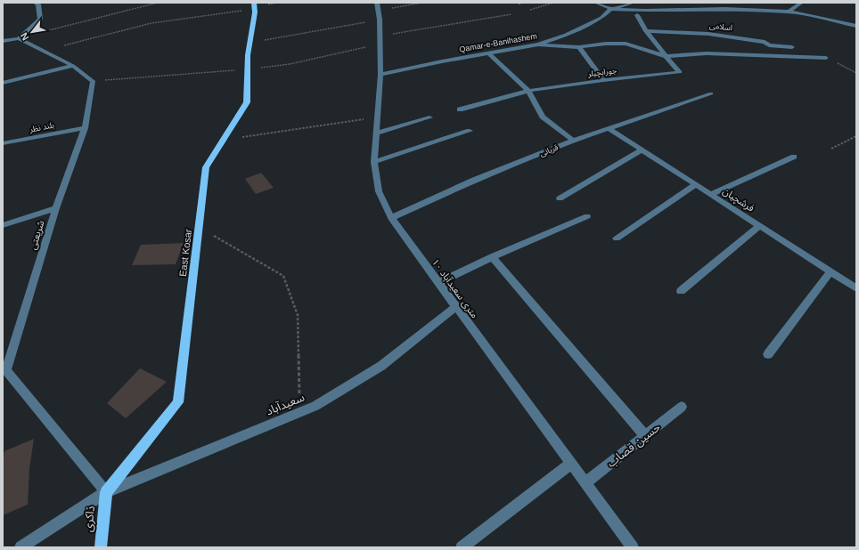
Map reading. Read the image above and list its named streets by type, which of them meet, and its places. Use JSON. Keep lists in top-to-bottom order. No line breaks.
{"streets":{"main road":["East Kosar","ذاکری"],"street":["اسلامی","Qamar-e-Banihashem","جورابچیلر","بلند نظر","قربانی","فرشچیان","شریعتی","۱۰ متری سعیدآباد","سعیدآباد","حسین قصاب"]},"crossings":[["Qamar-e-Banihashem","۱۰ متری سعیدآباد"],["بلند نظر","شریعتی"],["قربانی","فرشچیان"],["قربانی","۱۰ متری سعیدآباد"],["شریعتی","East Kosar"],["شریعتی","سعیدآباد"],["شریعتی","ذاکری"],["East Kosar","سعیدآباد"],["East Kosar","ذاکری"],["۱۰ متری سعیدآباد","سعیدآباد"],["۱۰ متری سعیدآباد","حسین قصاب"],["سعیدآباد","ذاکری"]],"north":"bottom left"}
